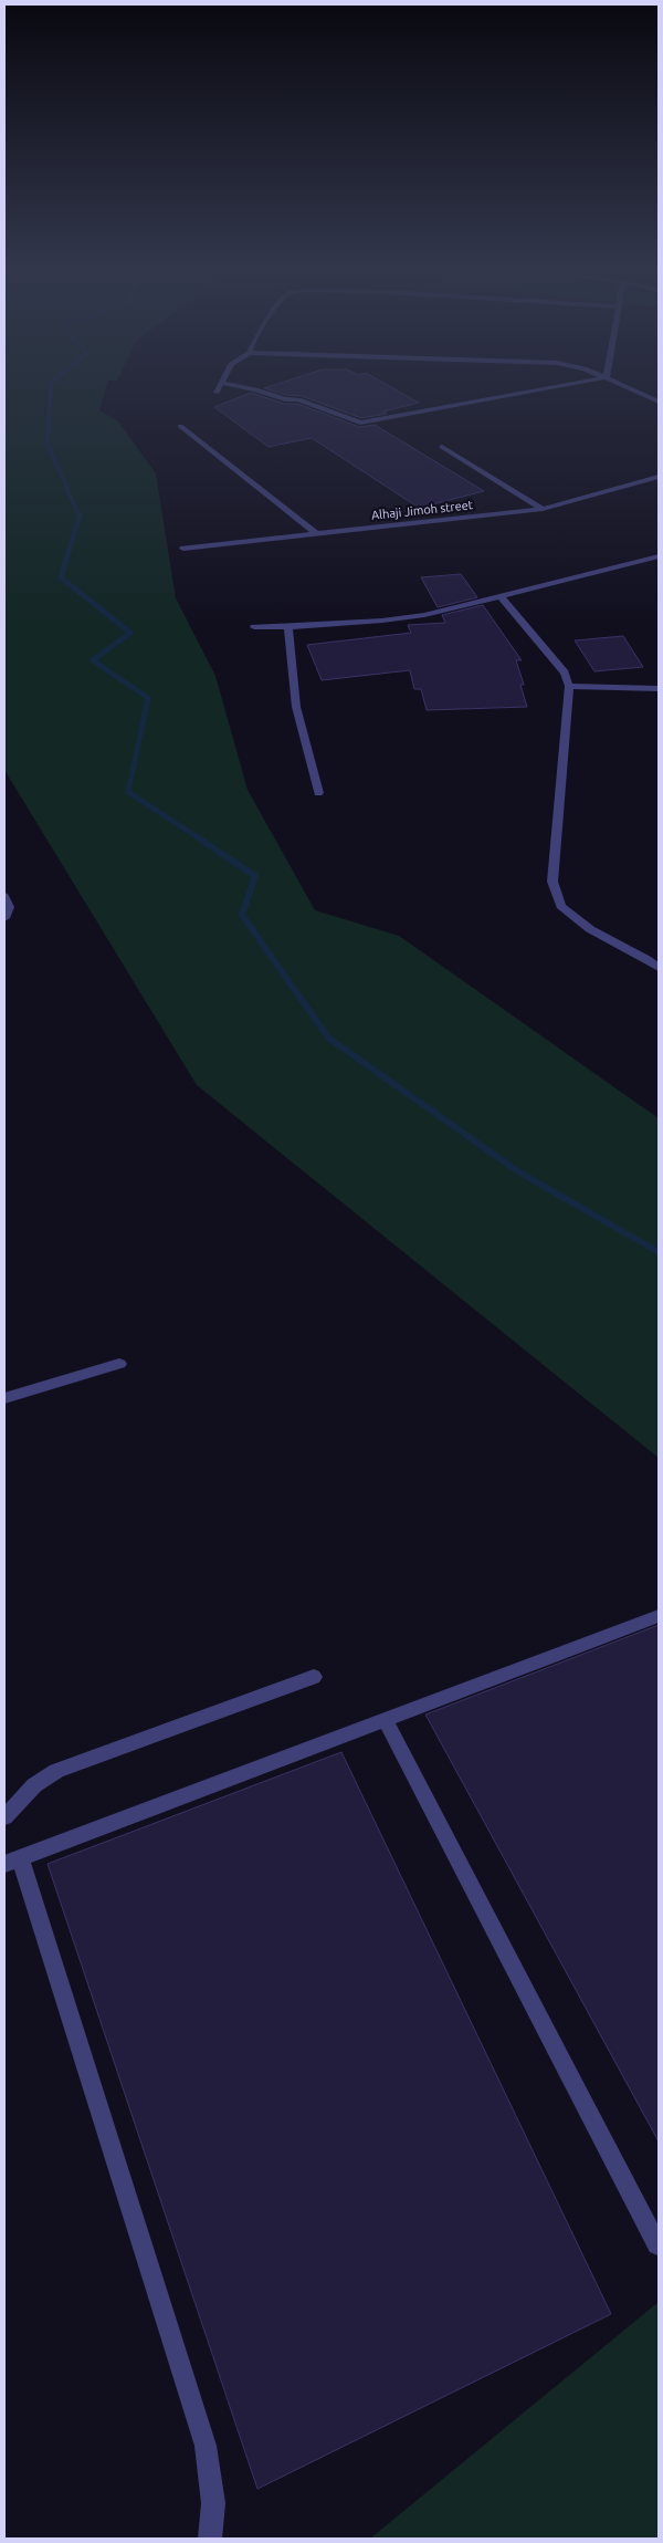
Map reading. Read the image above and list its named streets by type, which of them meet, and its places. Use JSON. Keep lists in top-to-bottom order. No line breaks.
{"streets":{"street":["Alhaji Jimoh street"]}}
